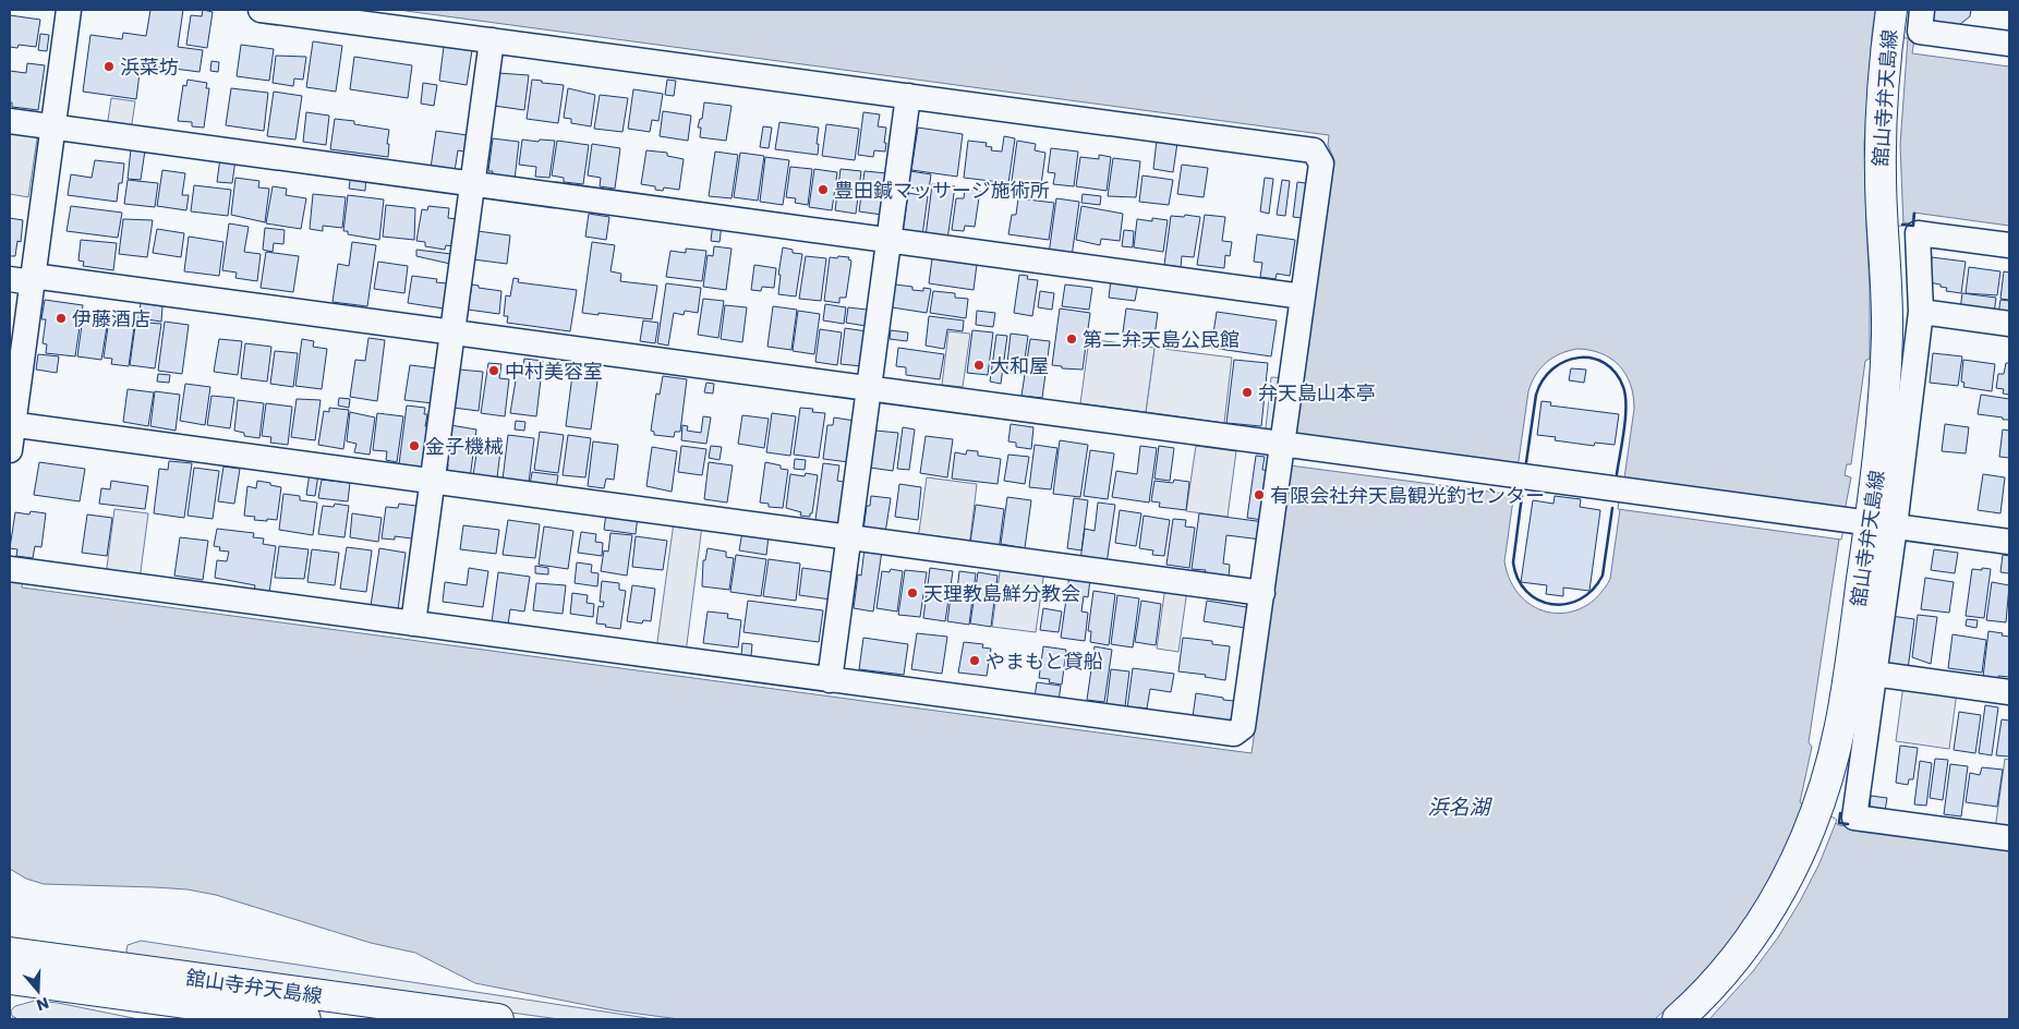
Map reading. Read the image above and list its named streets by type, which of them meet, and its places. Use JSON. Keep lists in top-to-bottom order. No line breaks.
{"streets":{"main road":["舘山寺弁天島線"]},"water":["浜名湖"],"places":["浜菜坊","豊田鍼マッサージ施術所","伊藤酒店","第二弁天島公民館","大和屋","中村美容室","弁天島山本亭","金子機械","有限会社弁天島観光釣センター","天理教島鮮分教会","やまもと貸船"],"north":"bottom"}
